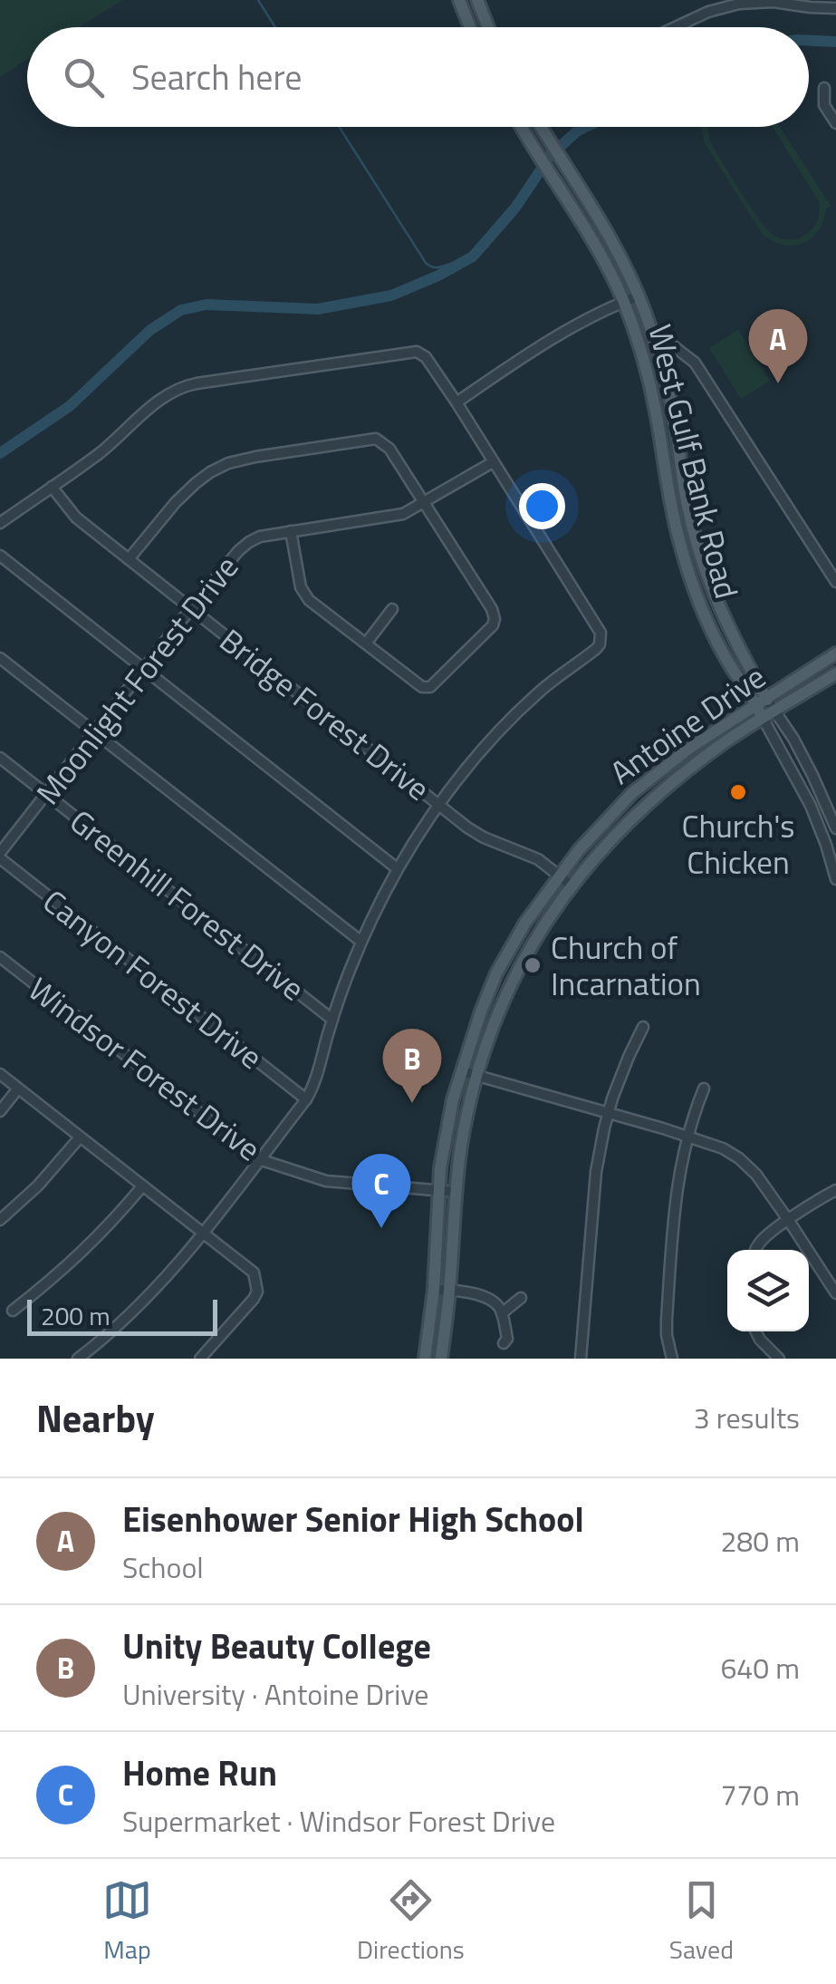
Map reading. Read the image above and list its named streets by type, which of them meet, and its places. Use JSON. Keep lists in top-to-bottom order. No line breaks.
{"streets":{"main road":["West Gulf Bank Road","Antoine Drive"],"street":["Moonlight Forest Drive","Bridge Forest Drive","Greenhill Forest Drive","Canyon Forest Drive","Windsor Forest Drive"]},"crossings":[["West Gulf Bank Road","Antoine Drive"],["Moonlight Forest Drive","Bridge Forest Drive"],["Moonlight Forest Drive","Greenhill Forest Drive"],["Moonlight Forest Drive","Canyon Forest Drive"],["Bridge Forest Drive","Antoine Drive"],["Antoine Drive","Windsor Forest Drive"]],"places":["Church's Chicken","Church of Incarnation"],"scale_bar":"200 m","page":{"search":"Search here","pins":["A","B","C"],"scale":"200 m","heading":["Nearby","3 results"],"list":[{"mark":"A","name":"Eisenhower Senior High School","note":"School","value":"280 m"},{"mark":"B","name":"Unity Beauty College","note":"University · Antoine Drive","value":"640 m"},{"mark":"C","name":"Home Run","note":"Supermarket · Windsor Forest Drive","value":"770 m"}],"nav":["Map","Directions","Saved"]}}
